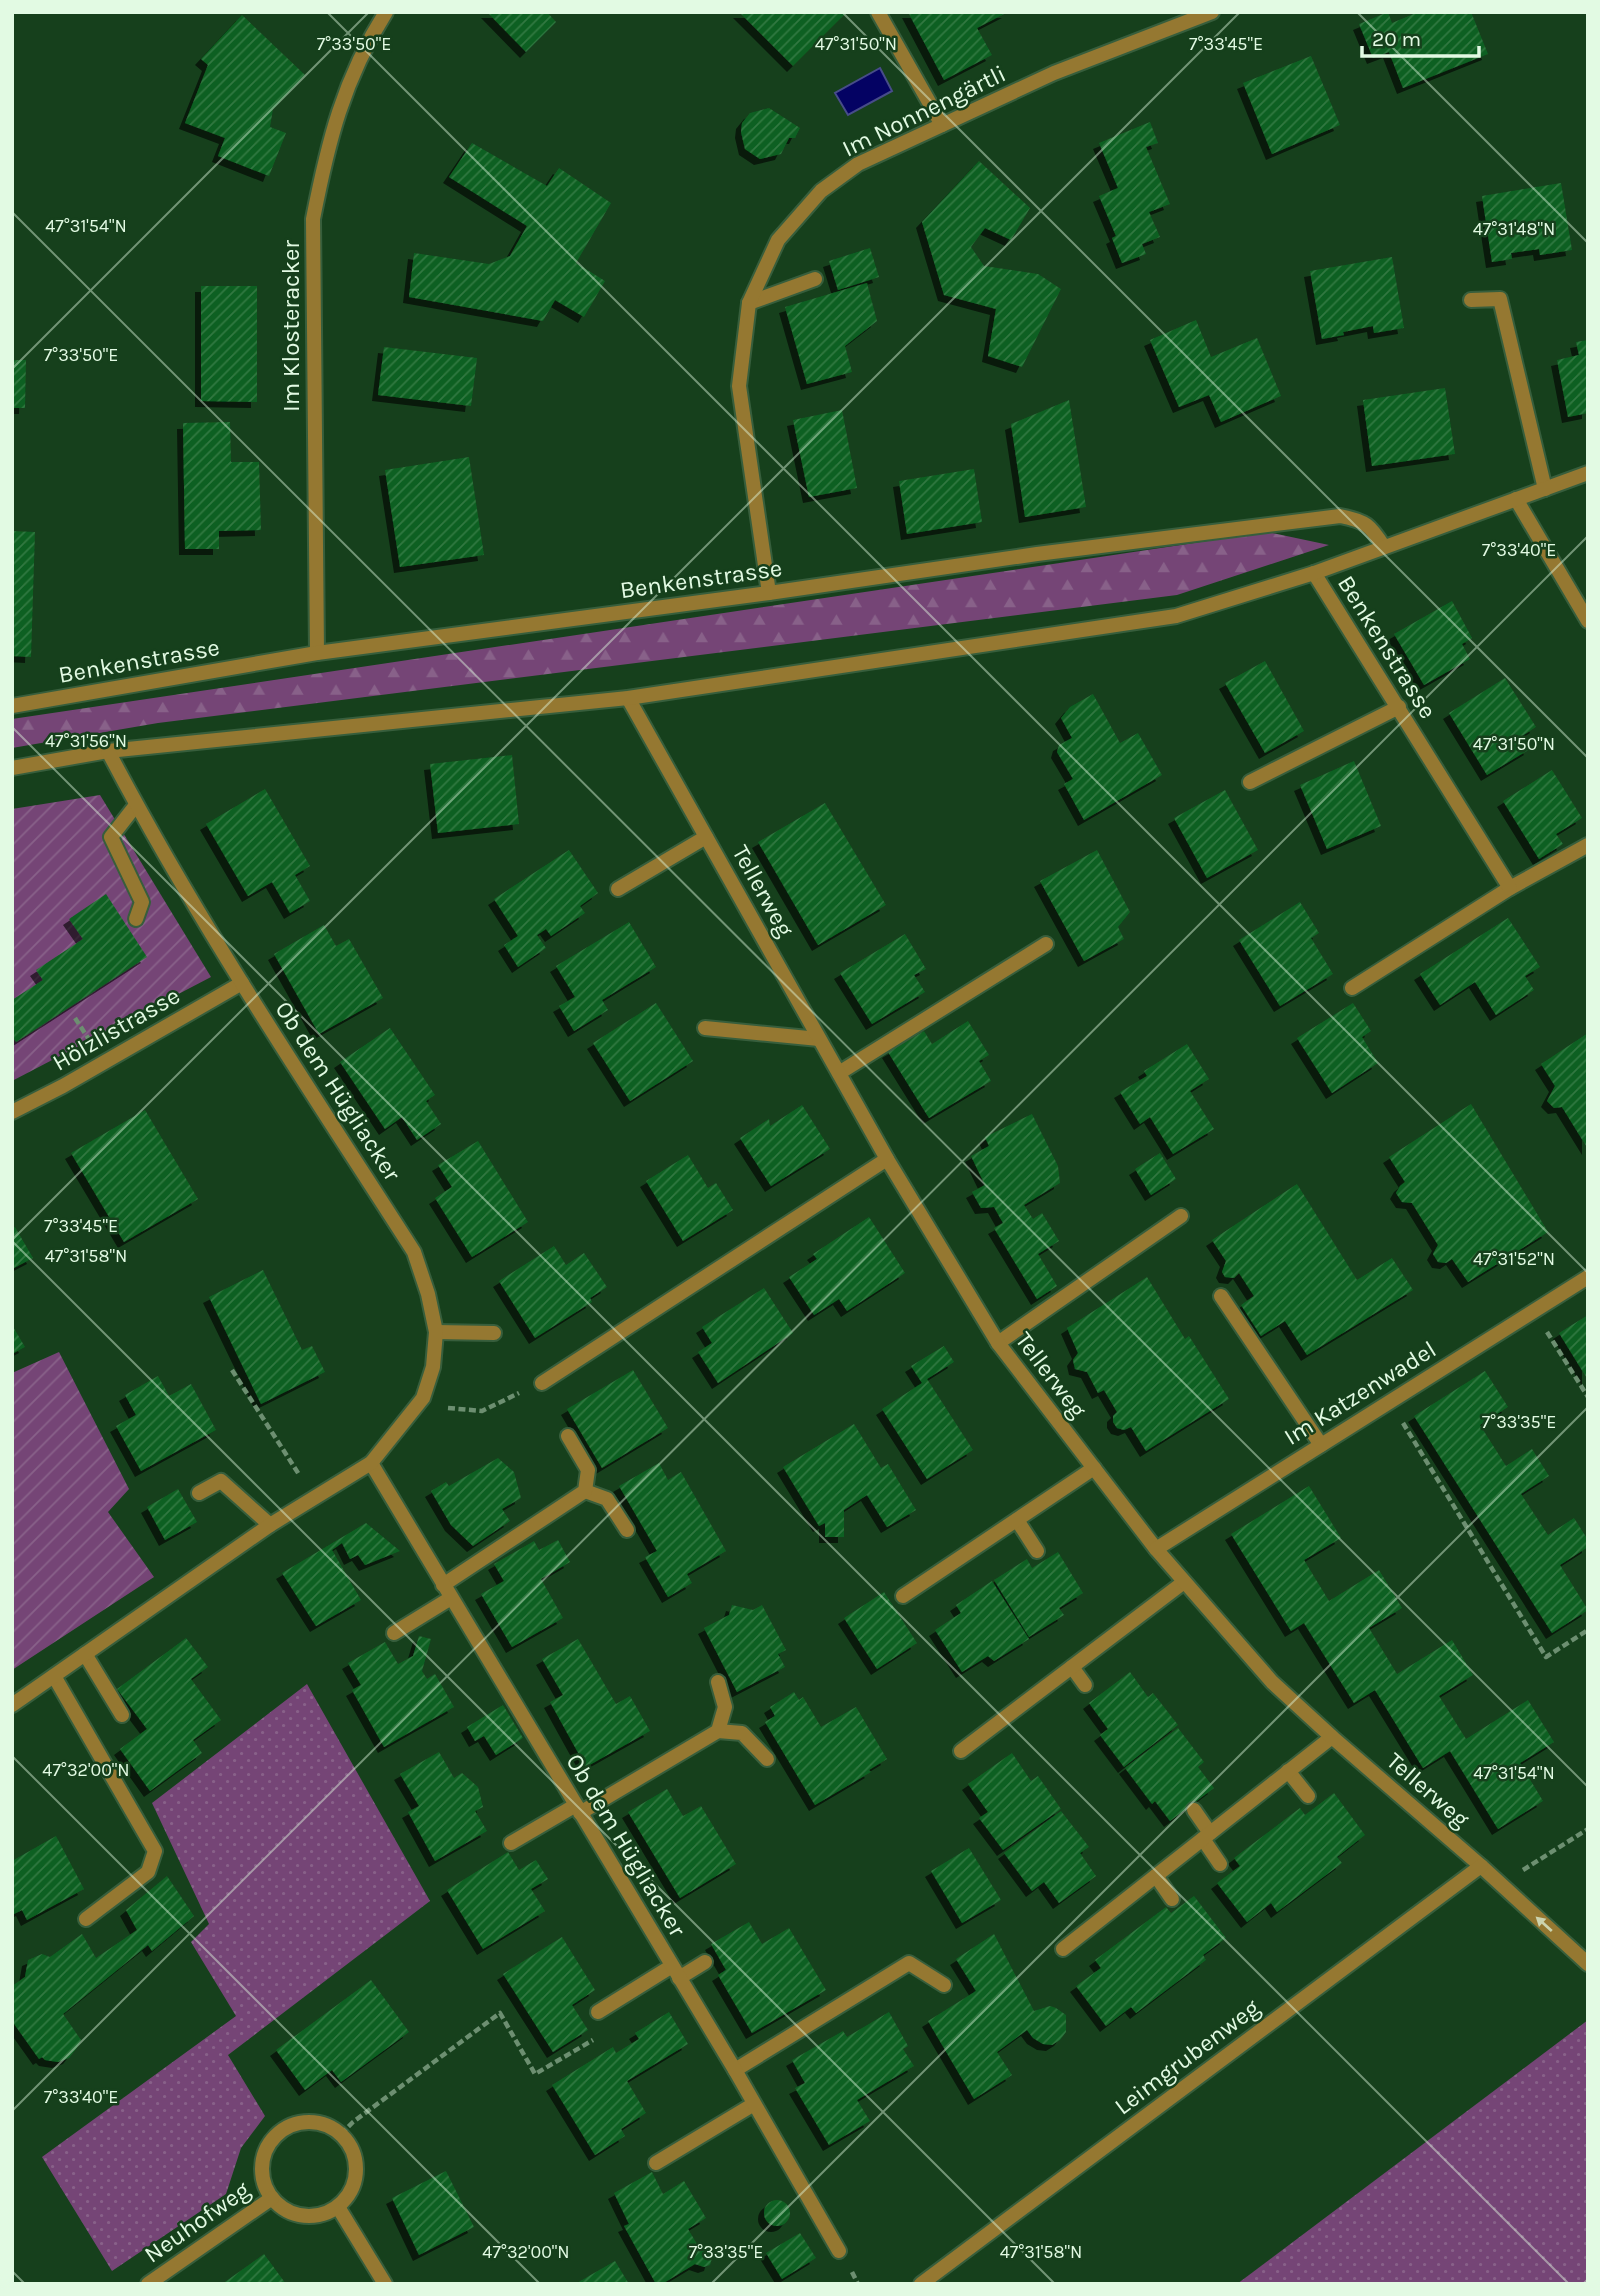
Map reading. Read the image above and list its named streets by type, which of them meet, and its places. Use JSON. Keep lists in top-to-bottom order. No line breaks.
{"streets":{"street":["Im Nonnengärtli","Im Klosteracker","Benkenstrasse","Tellerweg","Hölzlistrasse","Ob dem Hügliacker","Im Katzenwadel","Leimgrubenweg","Neuhofweg"]},"crossings":[["Im Nonnengärtli","Benkenstrasse"],["Im Klosteracker","Benkenstrasse"],["Benkenstrasse","Tellerweg"],["Benkenstrasse","Ob dem Hügliacker"],["Tellerweg","Im Katzenwadel"],["Tellerweg","Leimgrubenweg"],["Hölzlistrasse","Ob dem Hügliacker"]],"scale_bar":"20 m","coordinates":["7°33'50\"E","47°31'50\"N","7°33'45\"E","47°31'54\"N","47°31'48\"N","7°33'40\"E","47°31'56\"N","47°31'58\"N","47°31'52\"N","7°33'35\"E","47°32'00\"N"]}
